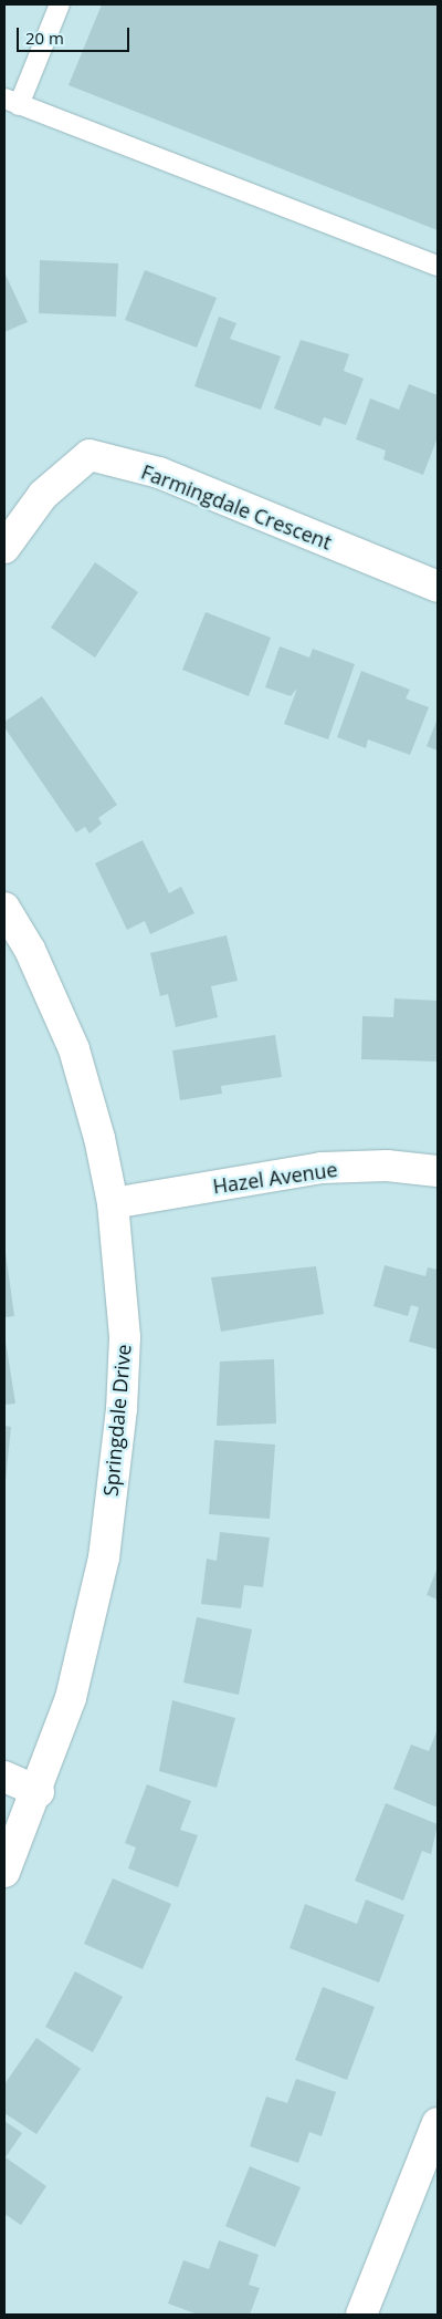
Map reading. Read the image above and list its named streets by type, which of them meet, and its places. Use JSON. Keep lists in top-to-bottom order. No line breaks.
{"streets":{"street":["Farmingdale Crescent","Hazel Avenue","Springdale Drive"]},"crossings":[["Hazel Avenue","Springdale Drive"]],"scale_bar":"20 m"}
